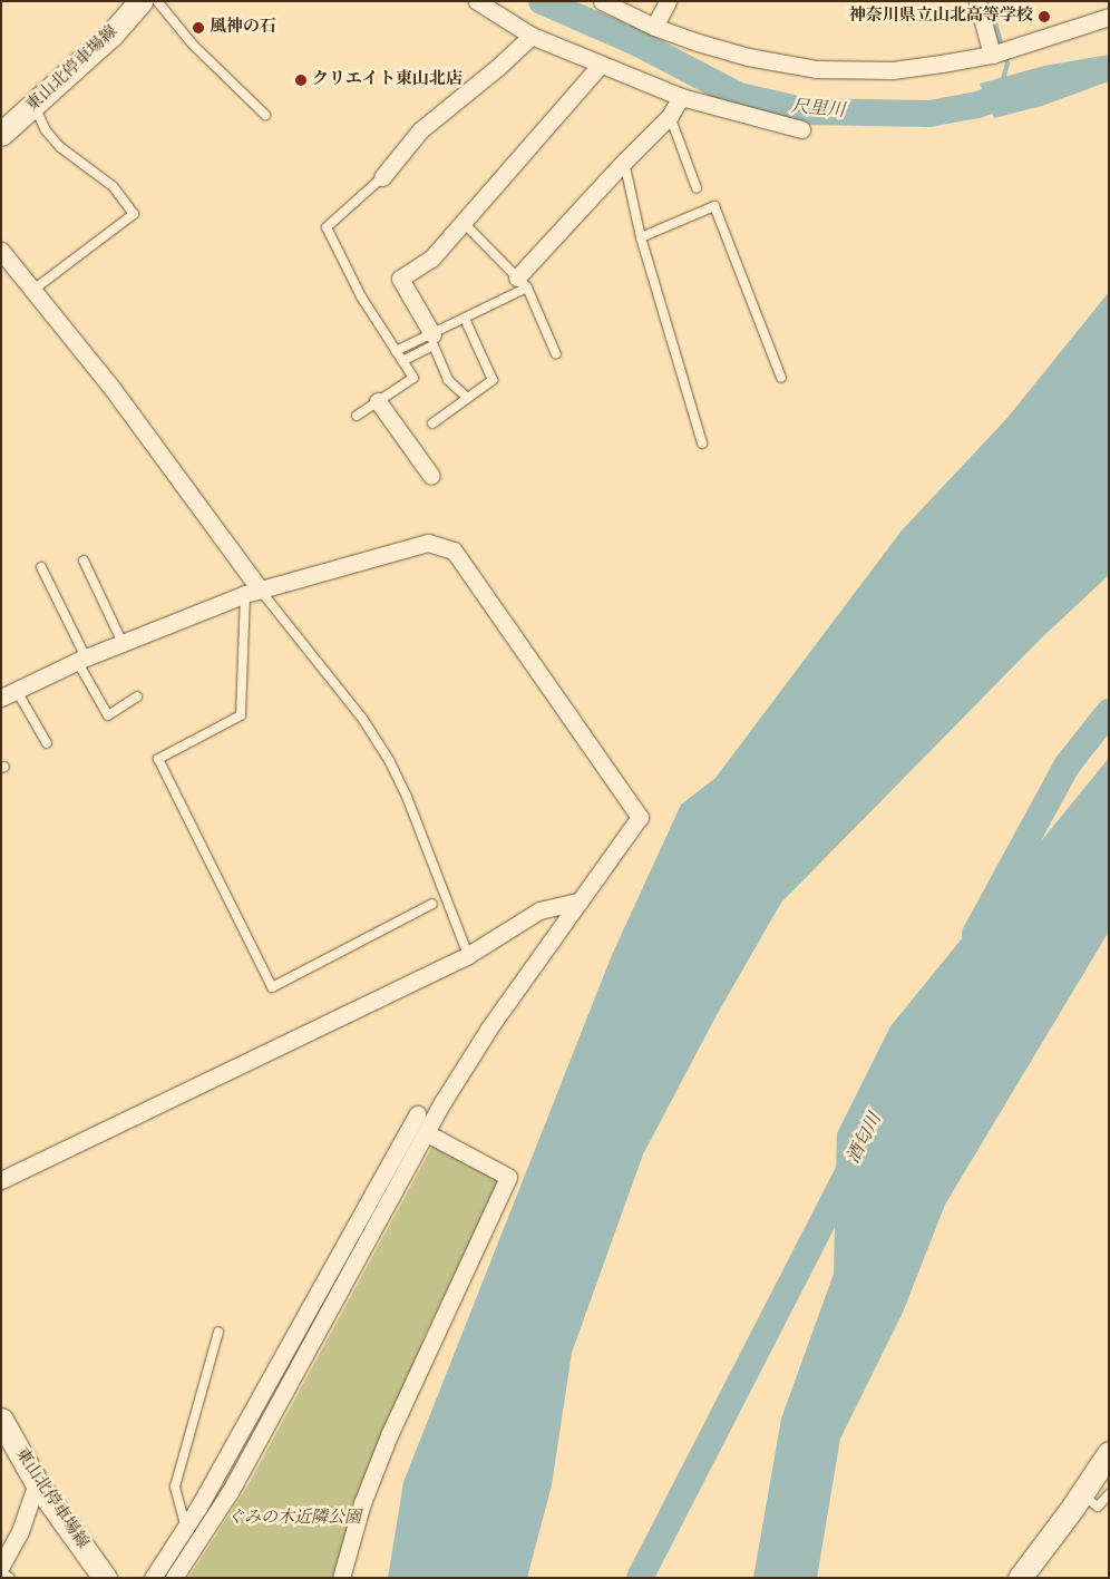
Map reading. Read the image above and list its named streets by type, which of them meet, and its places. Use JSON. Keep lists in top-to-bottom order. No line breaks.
{"streets":{"main road":["東山北停車場線"]},"water":["尺里川","酒匂川"],"parks":["ぐみの木近隣公園"],"places":["神奈川県立山北高等学校","風神の石","クリエイト東山北店"]}
